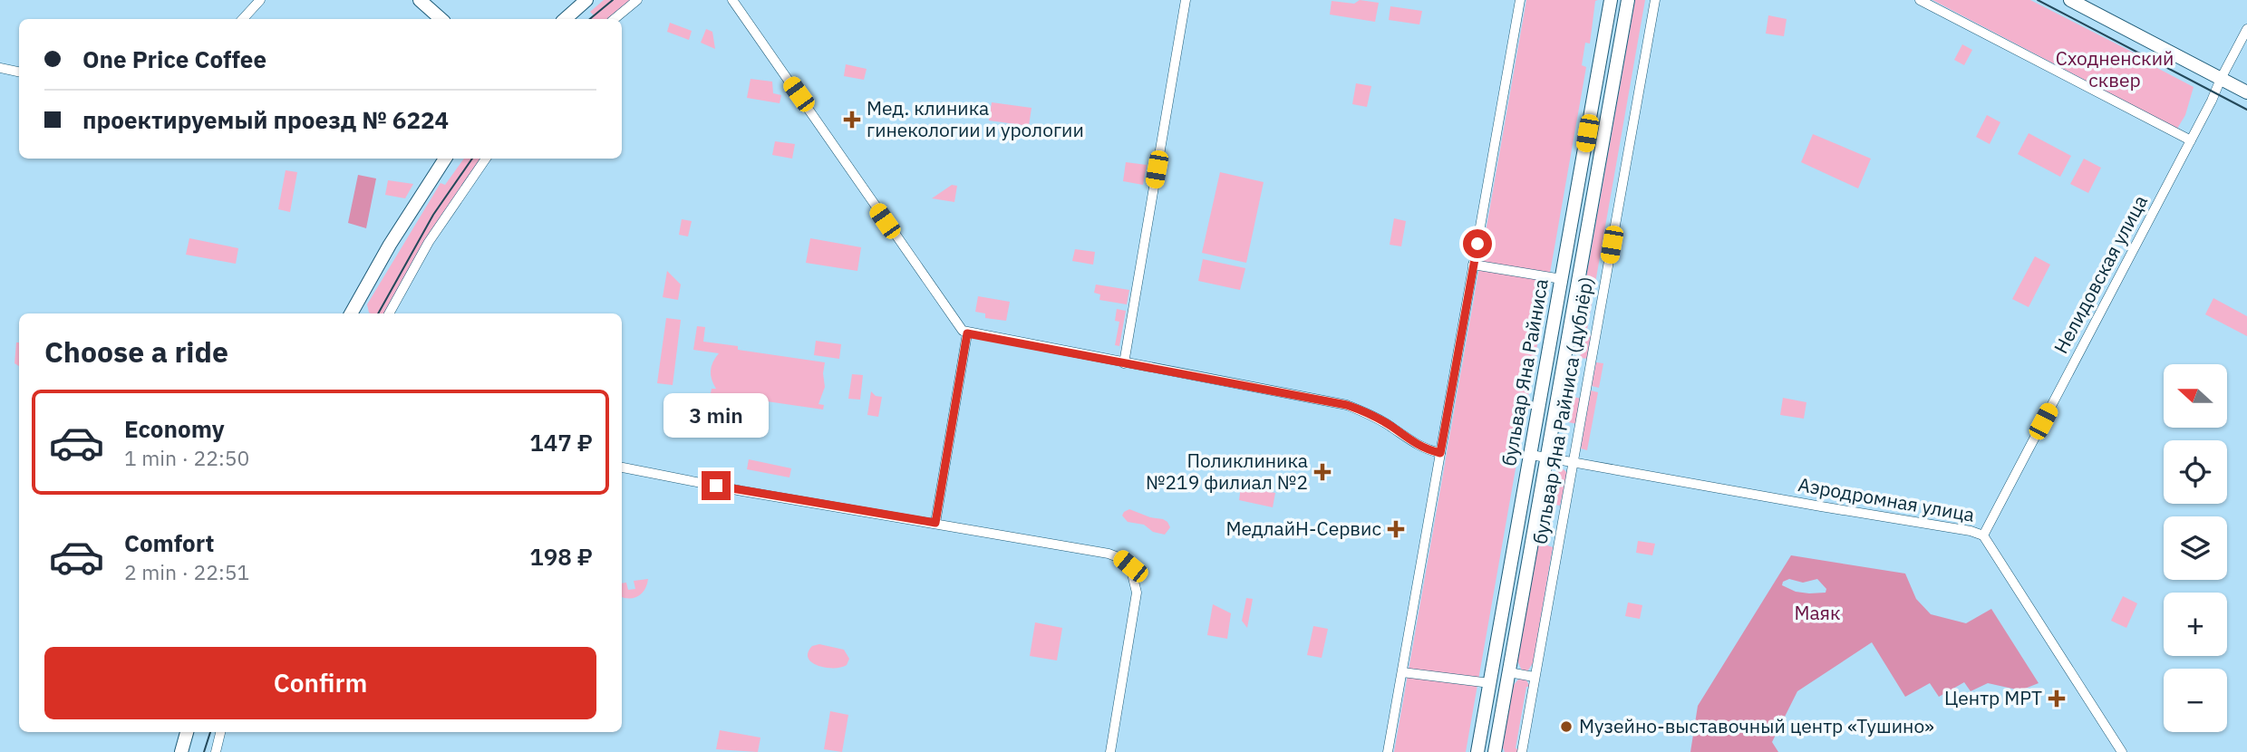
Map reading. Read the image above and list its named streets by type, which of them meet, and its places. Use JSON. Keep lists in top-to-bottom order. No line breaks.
{"streets":{"main road":["бульвар Яна Райниса"],"street":["Нелидовская улица","бульвар Яна Райниса (дублёр)","Аэродромная улица"]},"crossings":[["Нелидовская улица","Аэродромная улица"],["бульвар Яна Райниса","Аэродромная улица"],["бульвар Яна Райниса (дублёр)","Аэродромная улица"]],"parks":["Сходненский сквер","Маяк"],"places":{"health":["Мед. клиника гинекологии и урологии","Поликлиника №219 филиал №2","МедлайН-Сервис","Центр МРТ"],"other":["Музейно-выставочный центр «Тушино»"]},"north":"left","page":{"banner":["One Price Coffee","проектируемый проезд № 6224"],"heading":"Choose a ride","map_buttons":["+","−"],"list":[{"name":"Economy","note":"1 min · 22:50","value":"147 ₽"},{"name":"Comfort","note":"2 min · 22:51","value":"198 ₽"}],"bubble":"3 min","buttons":"Confirm"}}
